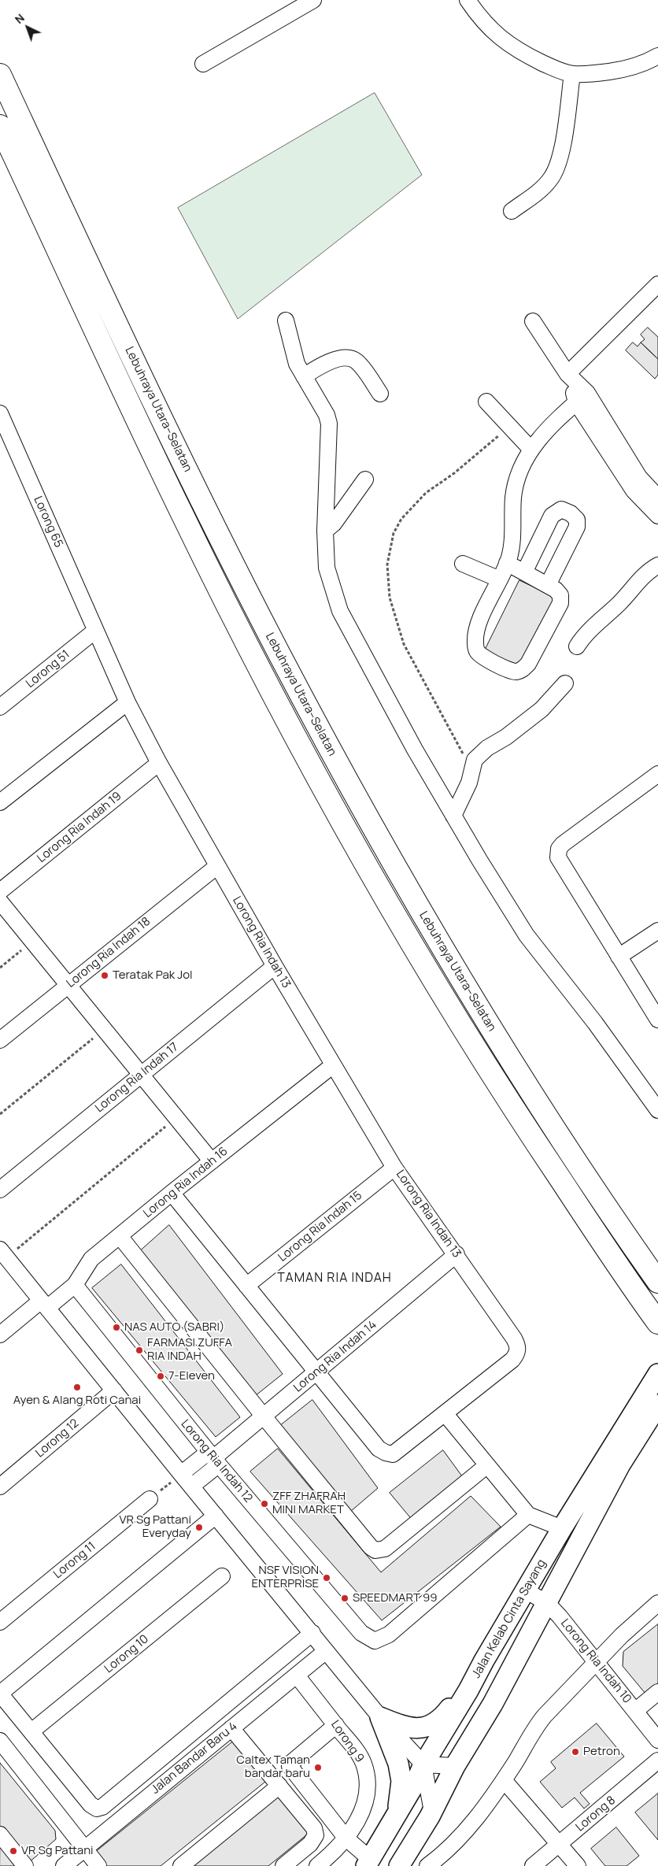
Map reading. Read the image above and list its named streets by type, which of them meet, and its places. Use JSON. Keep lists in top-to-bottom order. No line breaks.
{"streets":{"highway":["Lebuhraya Utara–Selatan"],"main road":["Jalan Kelab Cinta Sayang"],"street":["Lorong 65","Lorong 51","Lorong Ria Indah 19","Lorong Ria Indah 13","Lorong Ria Indah 18","Lorong Ria Indah 17","Lorong Ria Indah 16","Lorong Ria Indah 15","Lorong Ria Indah 14","Lorong 12","Lorong Ria Indah 12","Lorong 11","Lorong 10","Lorong Ria Indah 10","Lorong 9","Jalan Bandar Baru 4","Lorong 8"]},"crossings":[["Lorong 65","Lorong 51"],["Lorong 65","Lorong Ria Indah 13"],["Lorong 51","Lorong Ria Indah 13"],["Lorong Ria Indah 19","Lorong Ria Indah 13"],["Lorong Ria Indah 13","Lorong Ria Indah 18"],["Lorong Ria Indah 13","Lorong Ria Indah 17"],["Lorong Ria Indah 13","Lorong Ria Indah 16"],["Lorong Ria Indah 13","Lorong Ria Indah 15"],["Lorong Ria Indah 13","Lorong Ria Indah 14"],["Lorong Ria Indah 16","Lorong Ria Indah 12"],["Lorong Ria Indah 14","Lorong Ria Indah 12"],["Jalan Kelab Cinta Sayang","Lorong Ria Indah 10"],["Lorong 10","Jalan Bandar Baru 4"],["Lorong 9","Jalan Bandar Baru 4"]],"districts":["TAMAN RIA INDAH"],"places":["Teratak Pak Jol","NAS AUTO (SABRI)","FARMASI ZUFFA RIA INDAH","7-Eleven","Ayen & Alang Roti Canai","ZFF ZHAFRAH MINI MARKET","VR Sg Pattani Everyday","NSF VISION ENTERPRISE","SPEEDMART 99","Petron","Caltex Taman bandar baru","VR Sg Pattani"],"north":"top left"}
